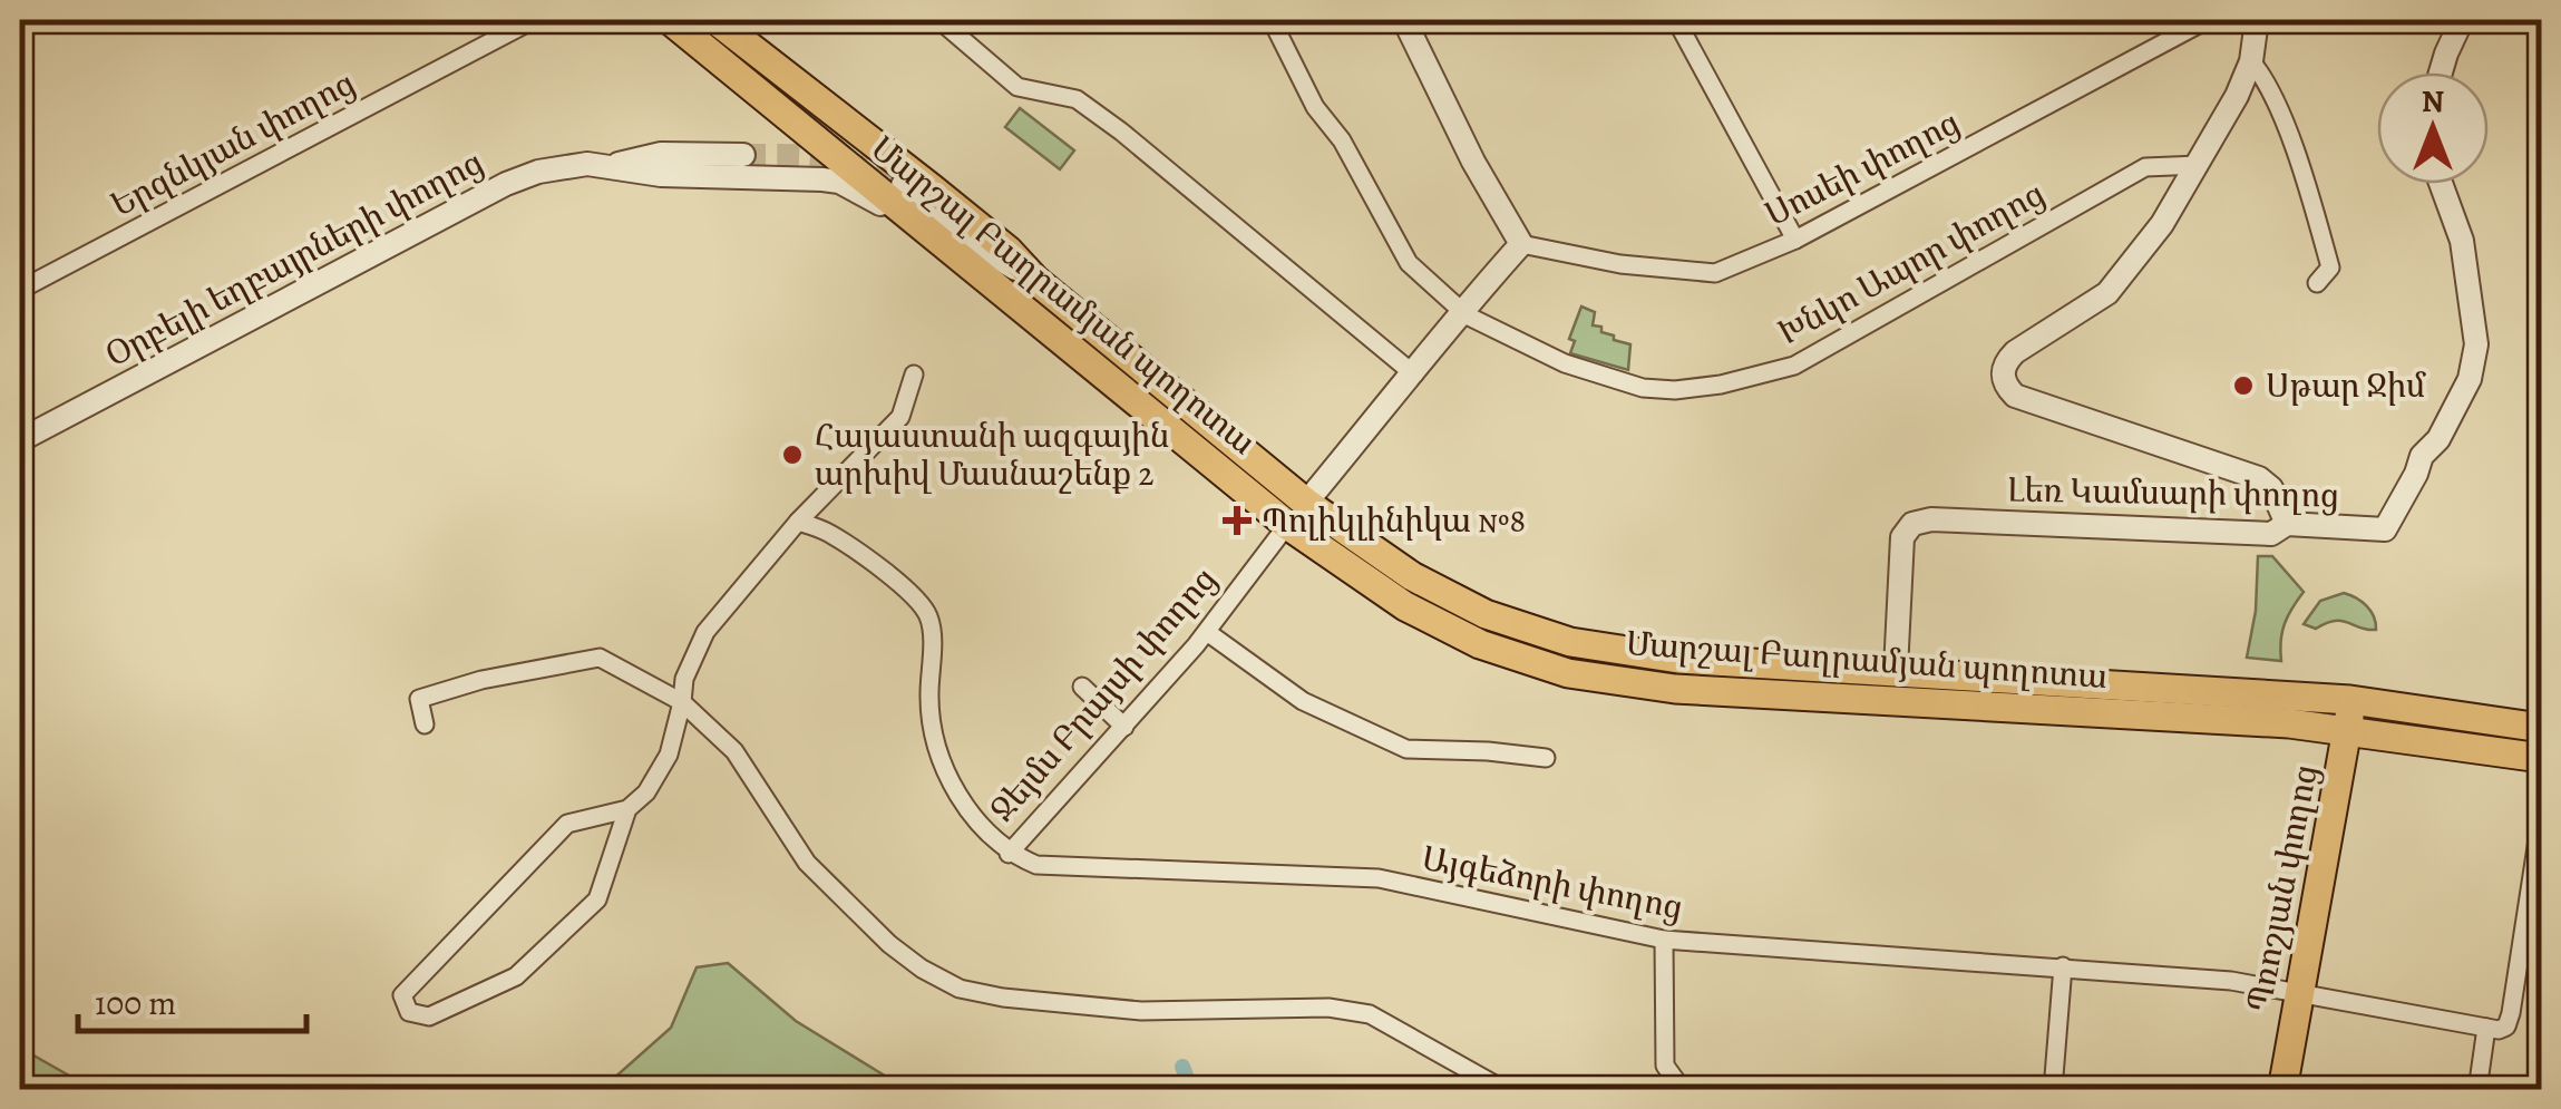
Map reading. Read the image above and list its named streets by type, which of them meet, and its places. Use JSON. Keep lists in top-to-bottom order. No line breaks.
{"streets":{"main road":["Մարշալ Բաղրամյան պողոտա","Պռոշյան փողոց"],"street":["Երզնկյան փողոց","Սոսեի փողոց","Օրբելի եղբայրների փողոց","Խնկո Ապոր փողոց","Լեռ Կամսարի փողոց","Ջեյմս Բրայսի փողոց","Այգեձորի փողոց"]},"crossings":[["Օրբելի եղբայրների փողոց","Մարշալ Բաղրամյան պողոտա"],["Մարշալ Բաղրամյան պողոտա","Լեռ Կամսարի փողոց"],["Մարշալ Բաղրամյան պողոտա","Ջեյմս Բրայսի փողոց"],["Մարշալ Բաղրամյան պողոտա","Պռոշյան փողոց"],["Ջեյմս Բրայսի փողոց","Այգեձորի փողոց"],["Այգեձորի փողոց","Պռոշյան փողոց"]],"places":{"other":["Սթար Ջիմ","Հայաստանի ազգային արխիվ Մասնաշենք 2"],"health":["Պոլիկլինիկա №8"]},"scale_bar":"100 m","north":"top"}
